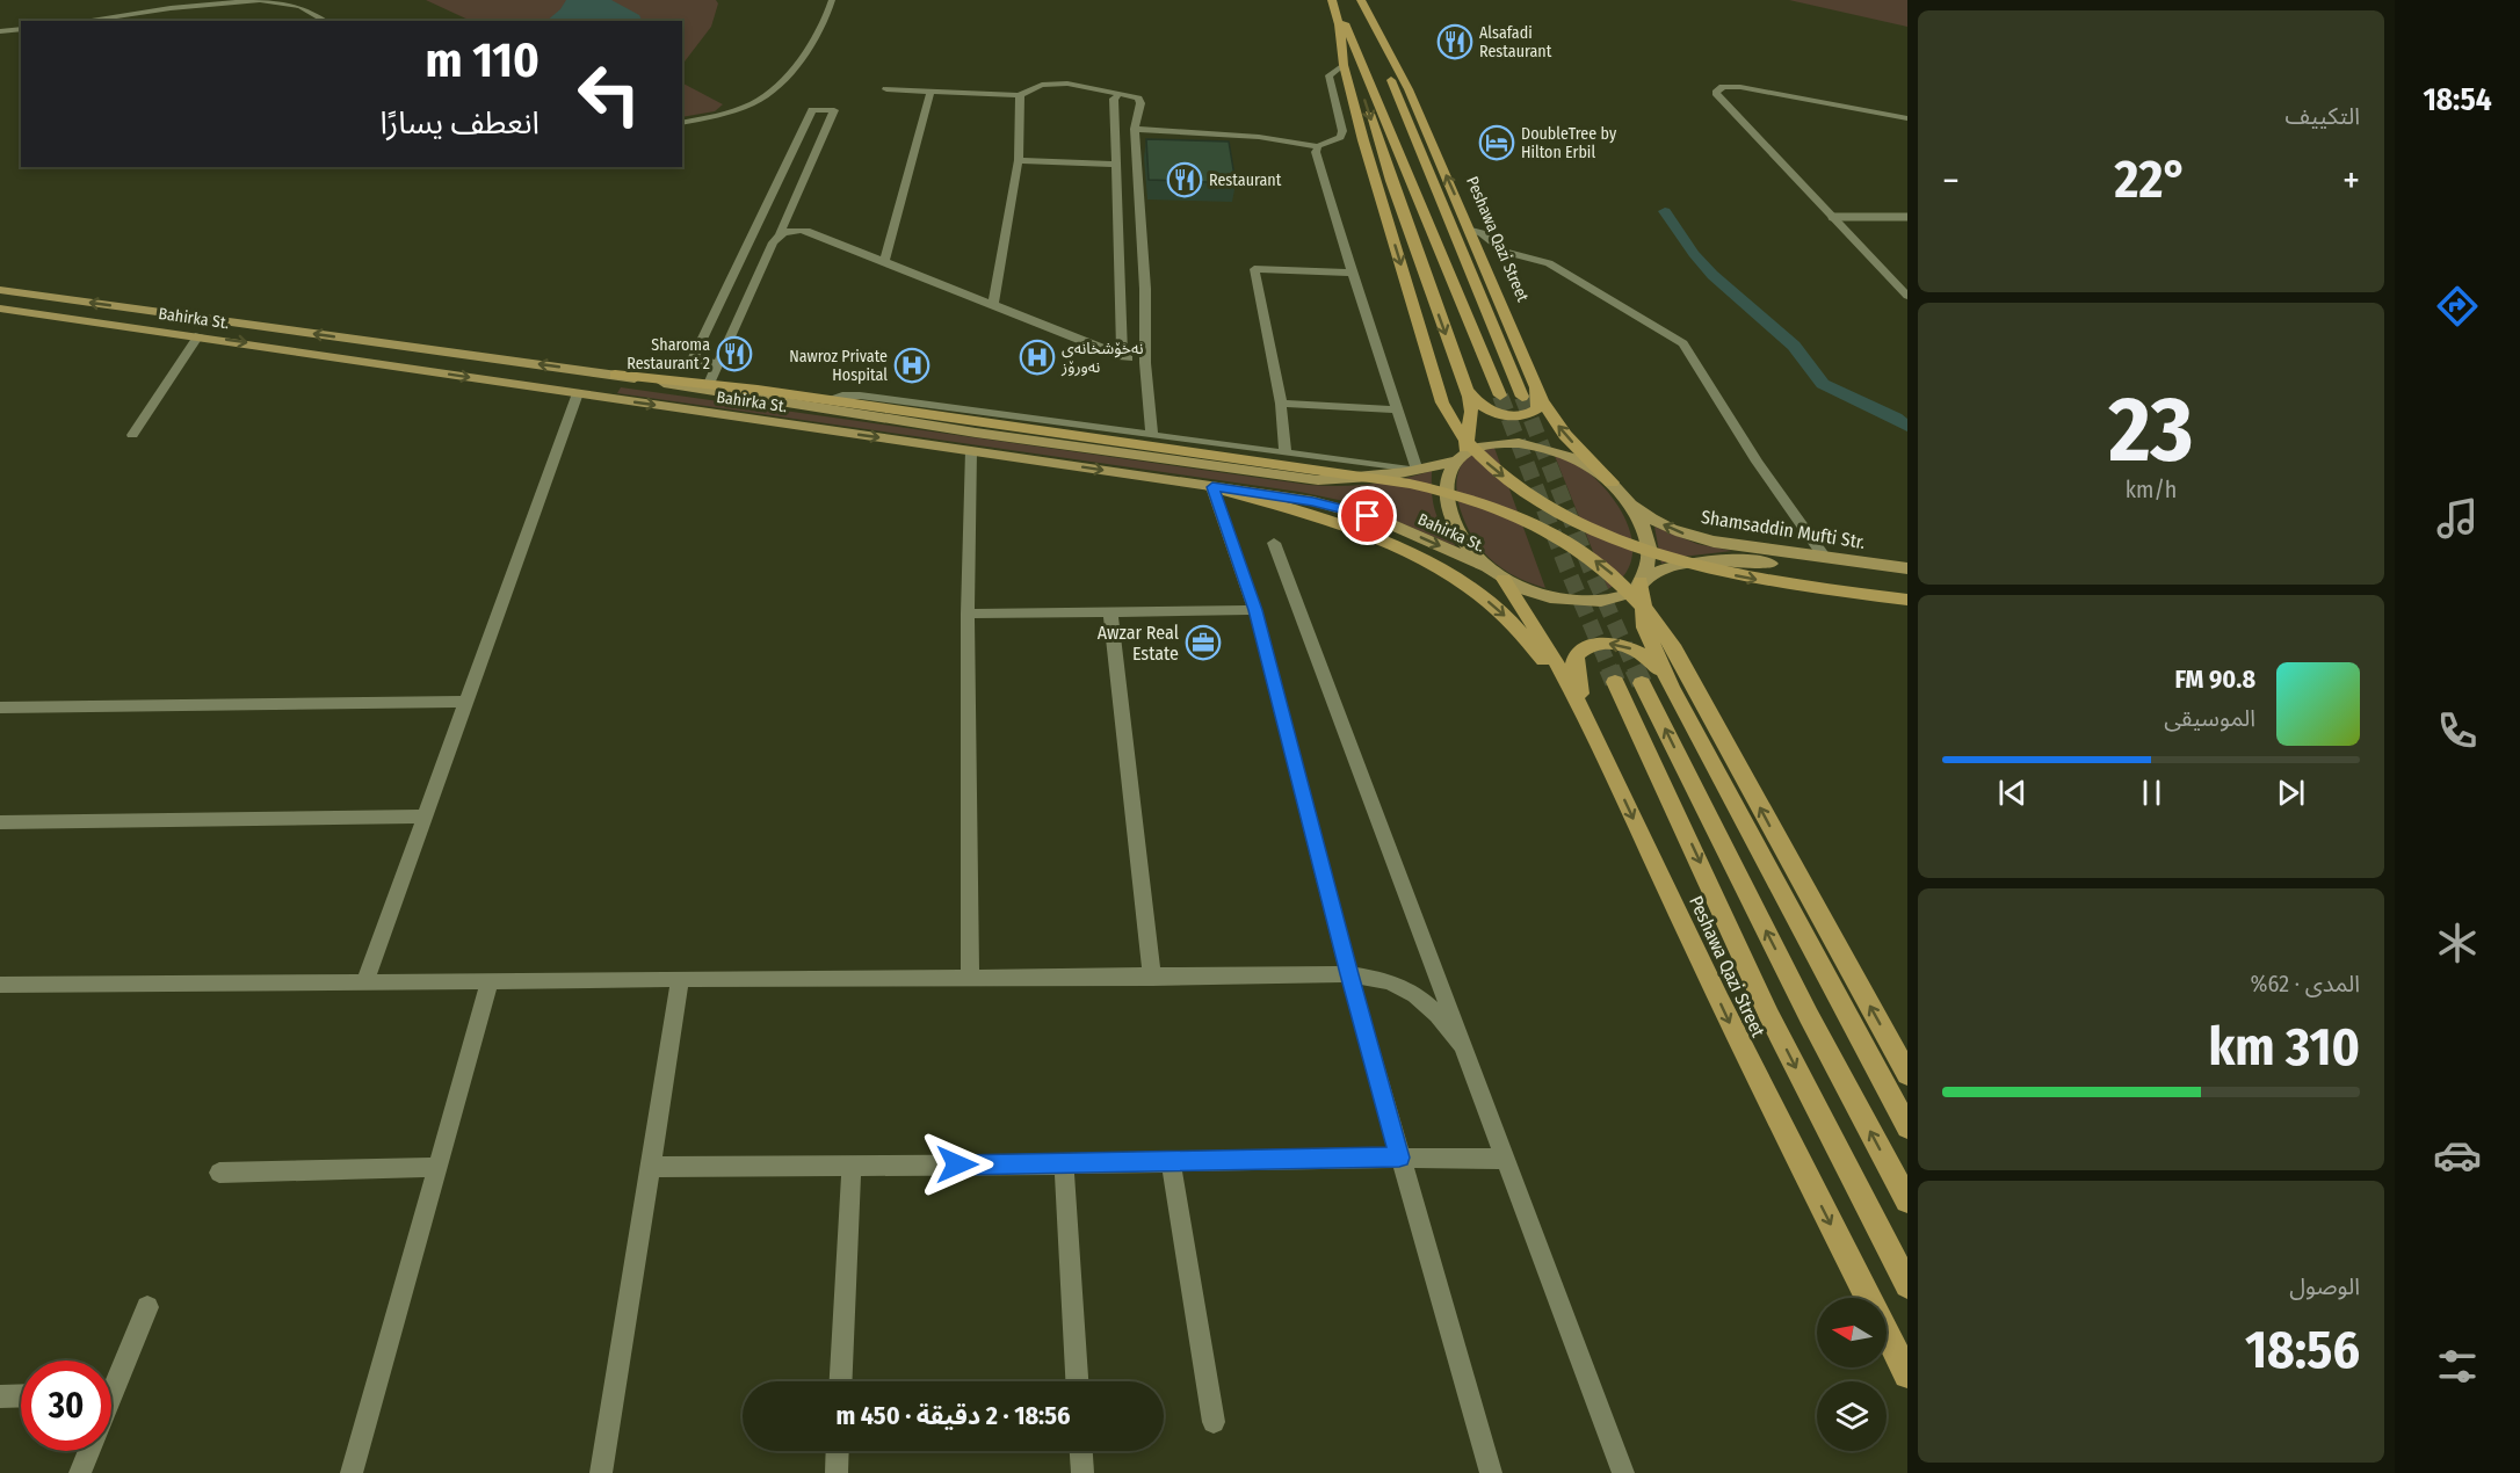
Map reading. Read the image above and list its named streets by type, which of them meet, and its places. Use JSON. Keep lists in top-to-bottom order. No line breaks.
{"streets":{"highway":["Peshawa Qazi Street"],"main road":["Bahirka St.","Shamsaddin Mufti Str."]},"crossings":[["Peshawa Qazi Street","Bahirka St."],["Peshawa Qazi Street","Shamsaddin Mufti Str."],["Bahirka St.","Shamsaddin Mufti Str."]],"places":{"restaurant":["Alsafadi Restaurant","Restaurant","Sharoma Restaurant 2"],"hotel":["DoubleTree by Hilton Erbil"],"hospital":["نەخۆشخانەی نەورۆز","Nawroz Private Hospital"],"office":["Awzar Real Estate"]},"north":"left","page":{"tabs":"18:54","tile":["التكييف",["23","km/h"],["المدى · 62%","310 km"],["الوصول","18:56"]],"turn":["110 m","انعطف يسارًا"],"heat":["−","22°","+"],"song":["90.8 FM","الموسيقى"],"limit":"30","trip":"18:56 · 2 دقيقة · 450 m"}}
